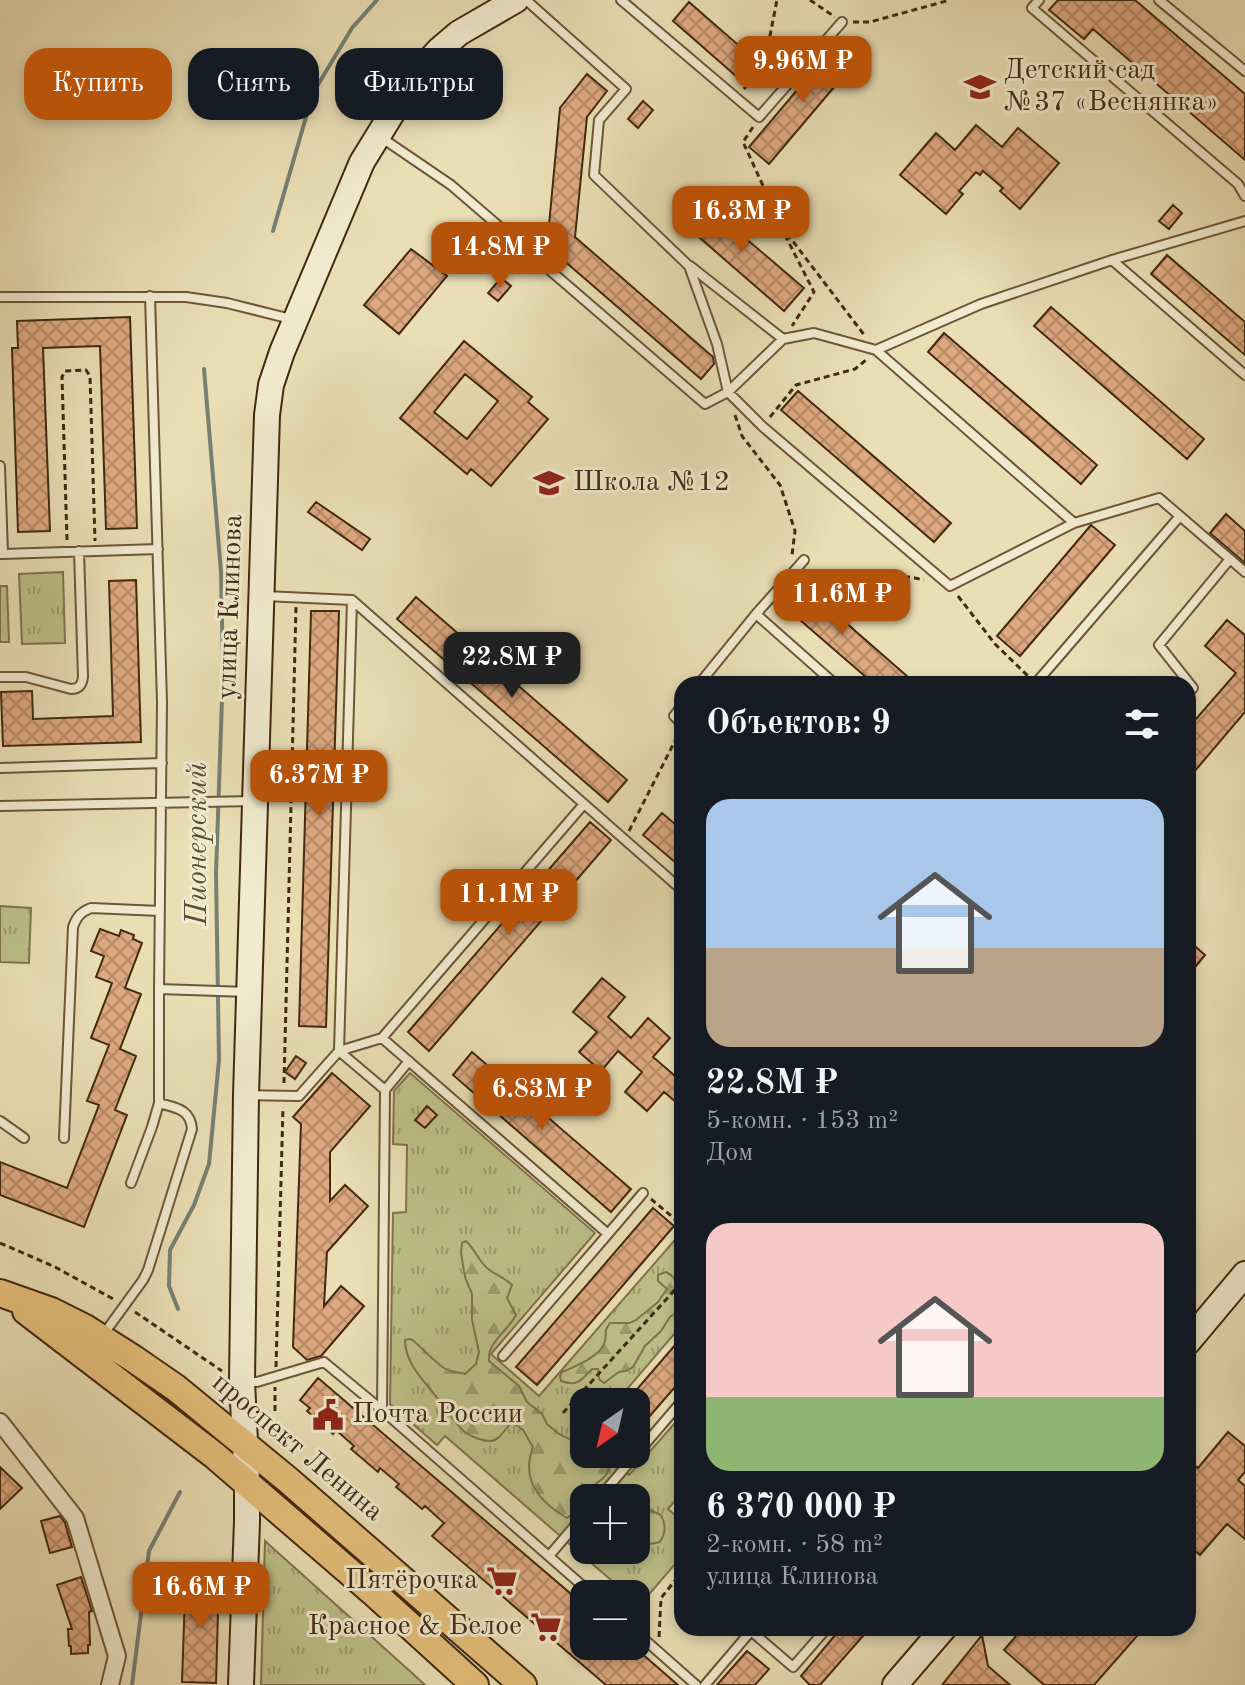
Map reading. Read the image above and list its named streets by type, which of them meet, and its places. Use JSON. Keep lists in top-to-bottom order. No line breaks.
{"streets":{"main road":["проспект Ленина"],"street":["улица Клинова"]},"crossings":[["улица Клинова","проспект Ленина"]],"water":["Пионерский"],"places":{"school or university":["Детский сад №37 «Веснянка»","Школа №12"],"public building":["Почта России"],"supermarket":["Пятёрочка","Красное & Белое"]},"north":"bottom left","page":{"price":["9.96M ₽","16.3M ₽","14.8M ₽","11.6M ₽","22.8M ₽","6.37M ₽","11.1M ₽","6.83M ₽","16.6M ₽"],"chip":["Купить","Снять","Фильтры"],"heading":"Объектов: 9","list":[{"name":"22.8M ₽","note":"5-комн. · 153 m² · Дом"},{"name":"6 370 000 ₽","note":"2-комн. · 58 m² · улица Клинова"}],"map_buttons":["+","−"]}}
